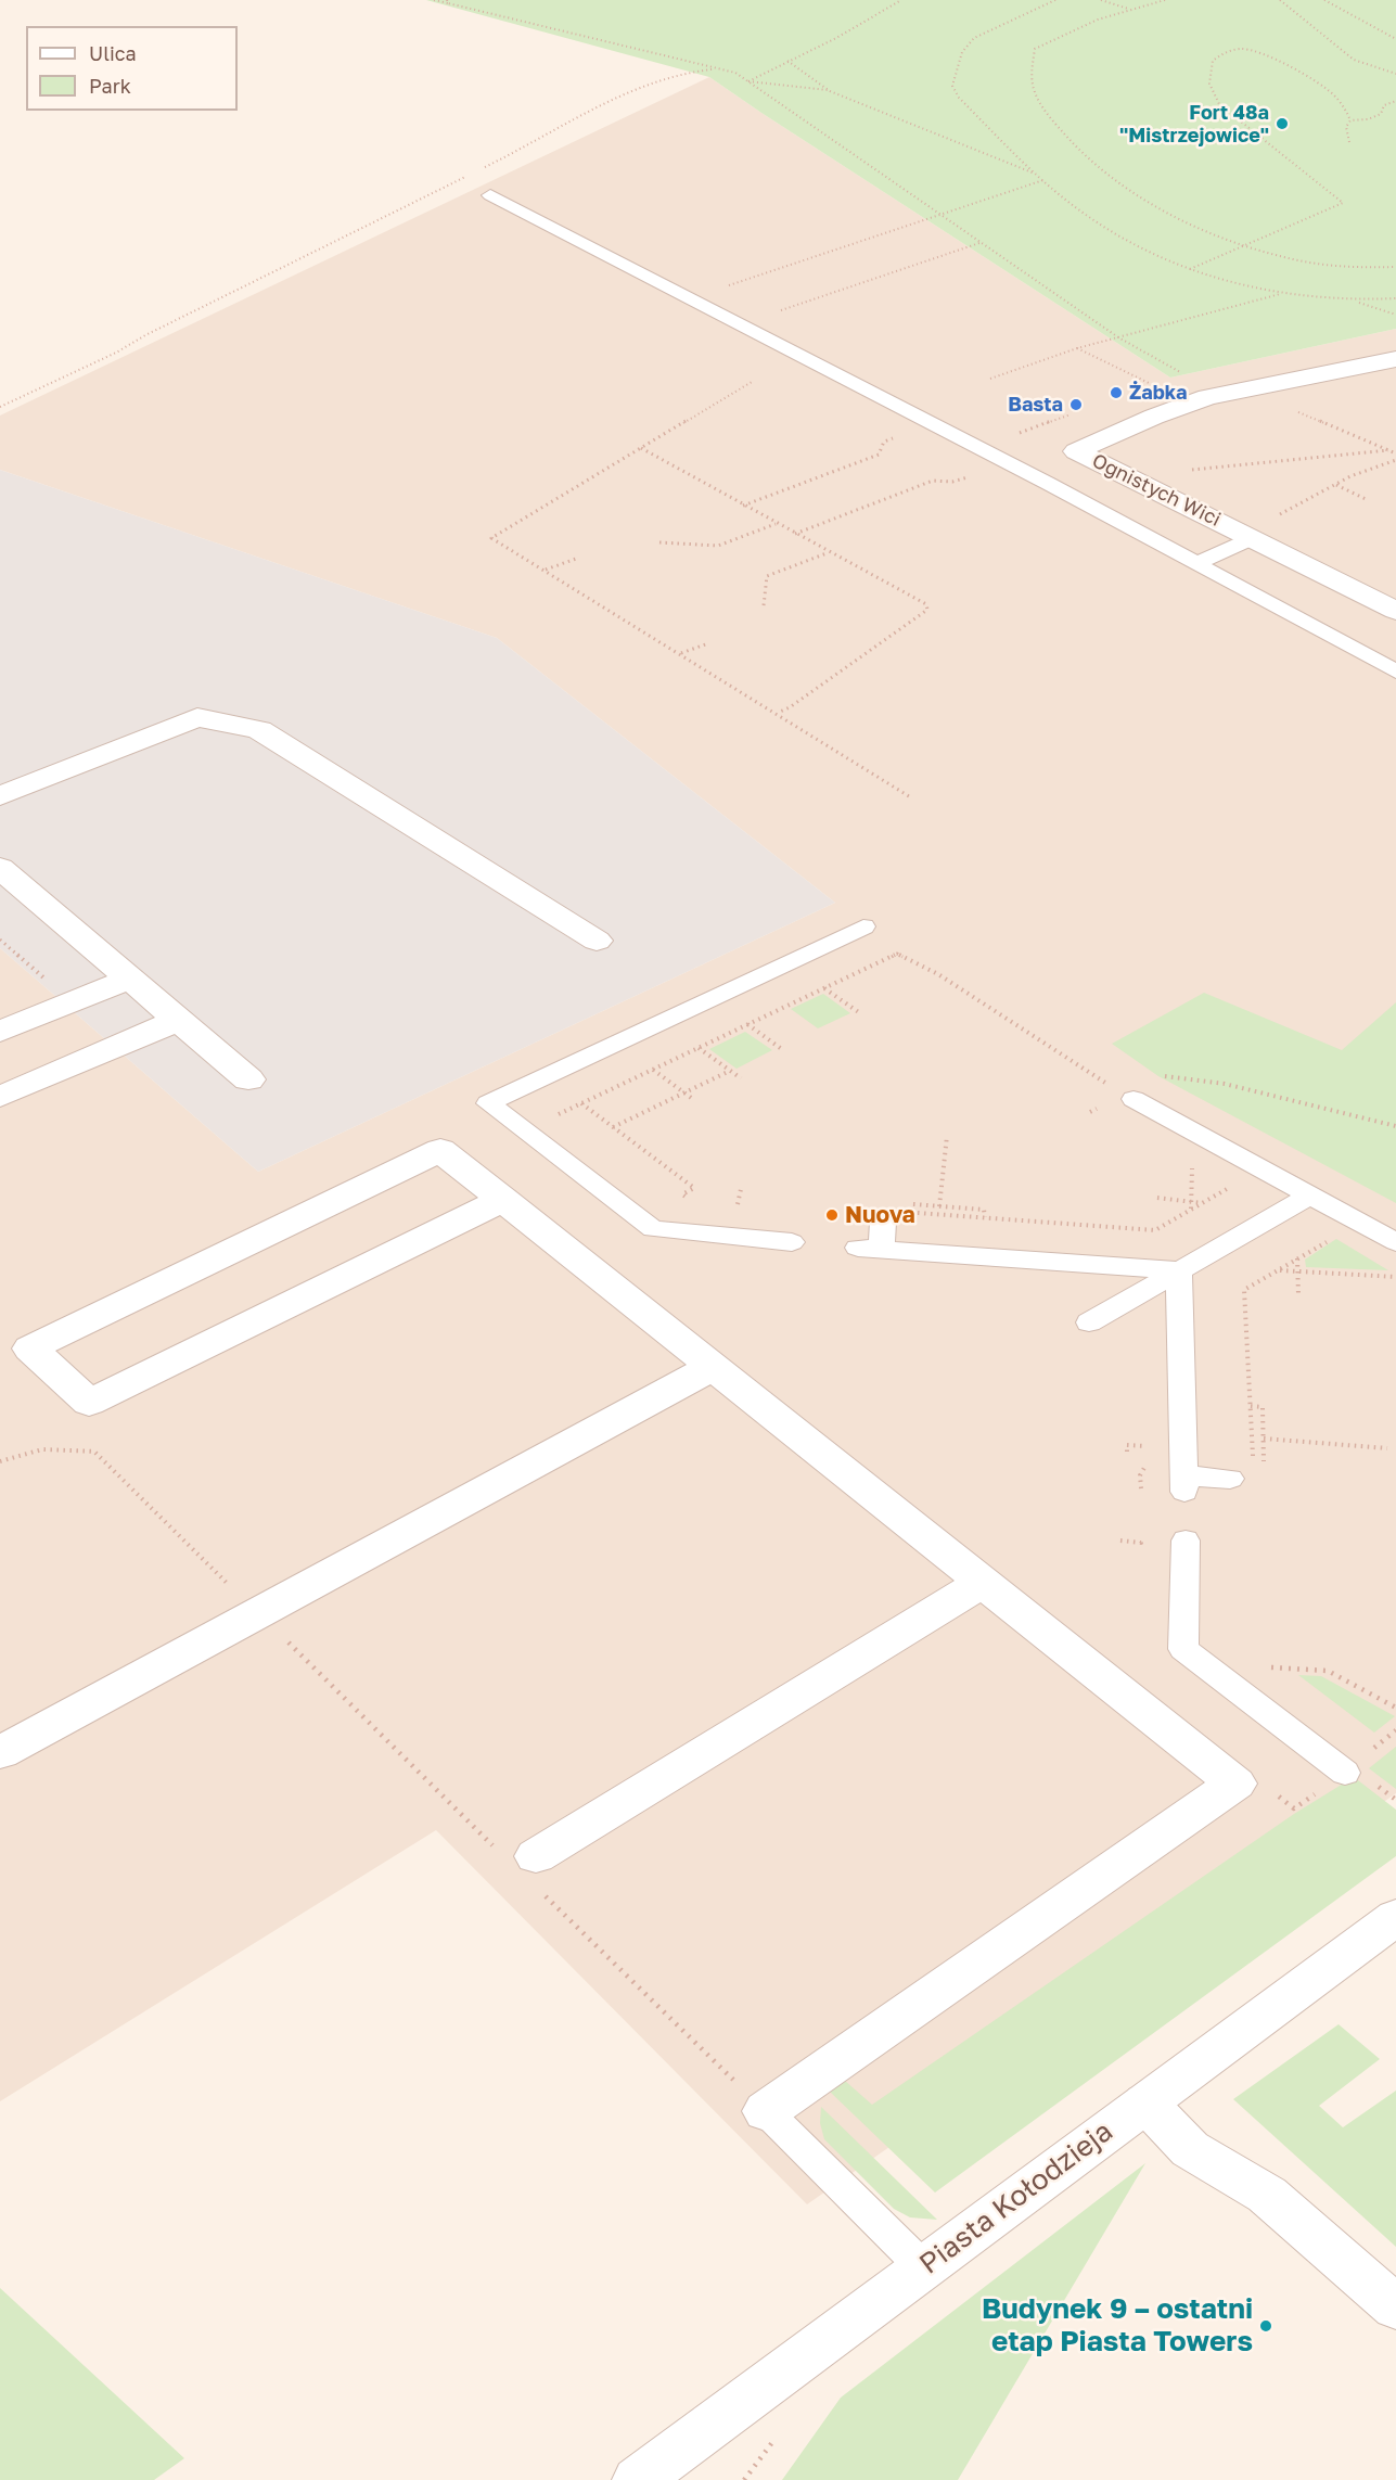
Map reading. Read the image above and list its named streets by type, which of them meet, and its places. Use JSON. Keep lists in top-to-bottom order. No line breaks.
{"streets":{"street":["Ognistych Wici","Piasta Kołodzieja"]},"places":["Fort 48a \"Mistrzejowice\"","Żabka","Basta","Nuova","Budynek 9 – ostatni etap Piasta Towers"],"legend":["Ulica","Park"]}
